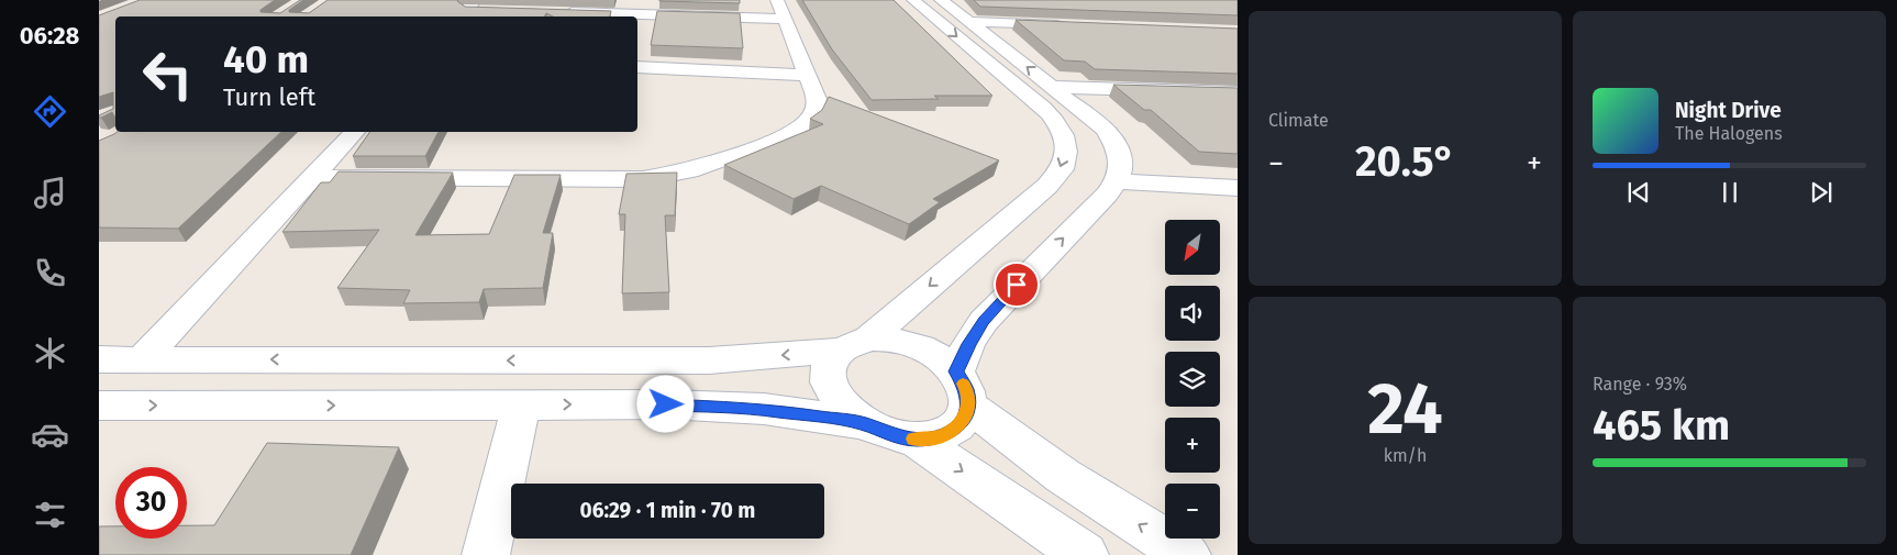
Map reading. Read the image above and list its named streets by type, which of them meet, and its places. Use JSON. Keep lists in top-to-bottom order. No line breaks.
{"north":"bottom left","page":{"tabs":"06:28","tile":["Climate",["24","km/h"],["Range · 93%","465 km"]],"turn":["40 m","Turn left"],"song":["Night Drive","The Halogens"],"heat":["−","20.5°","+"],"map_buttons":["+","−"],"limit":"30","trip":"06:29 · 1 min · 70 m"}}
